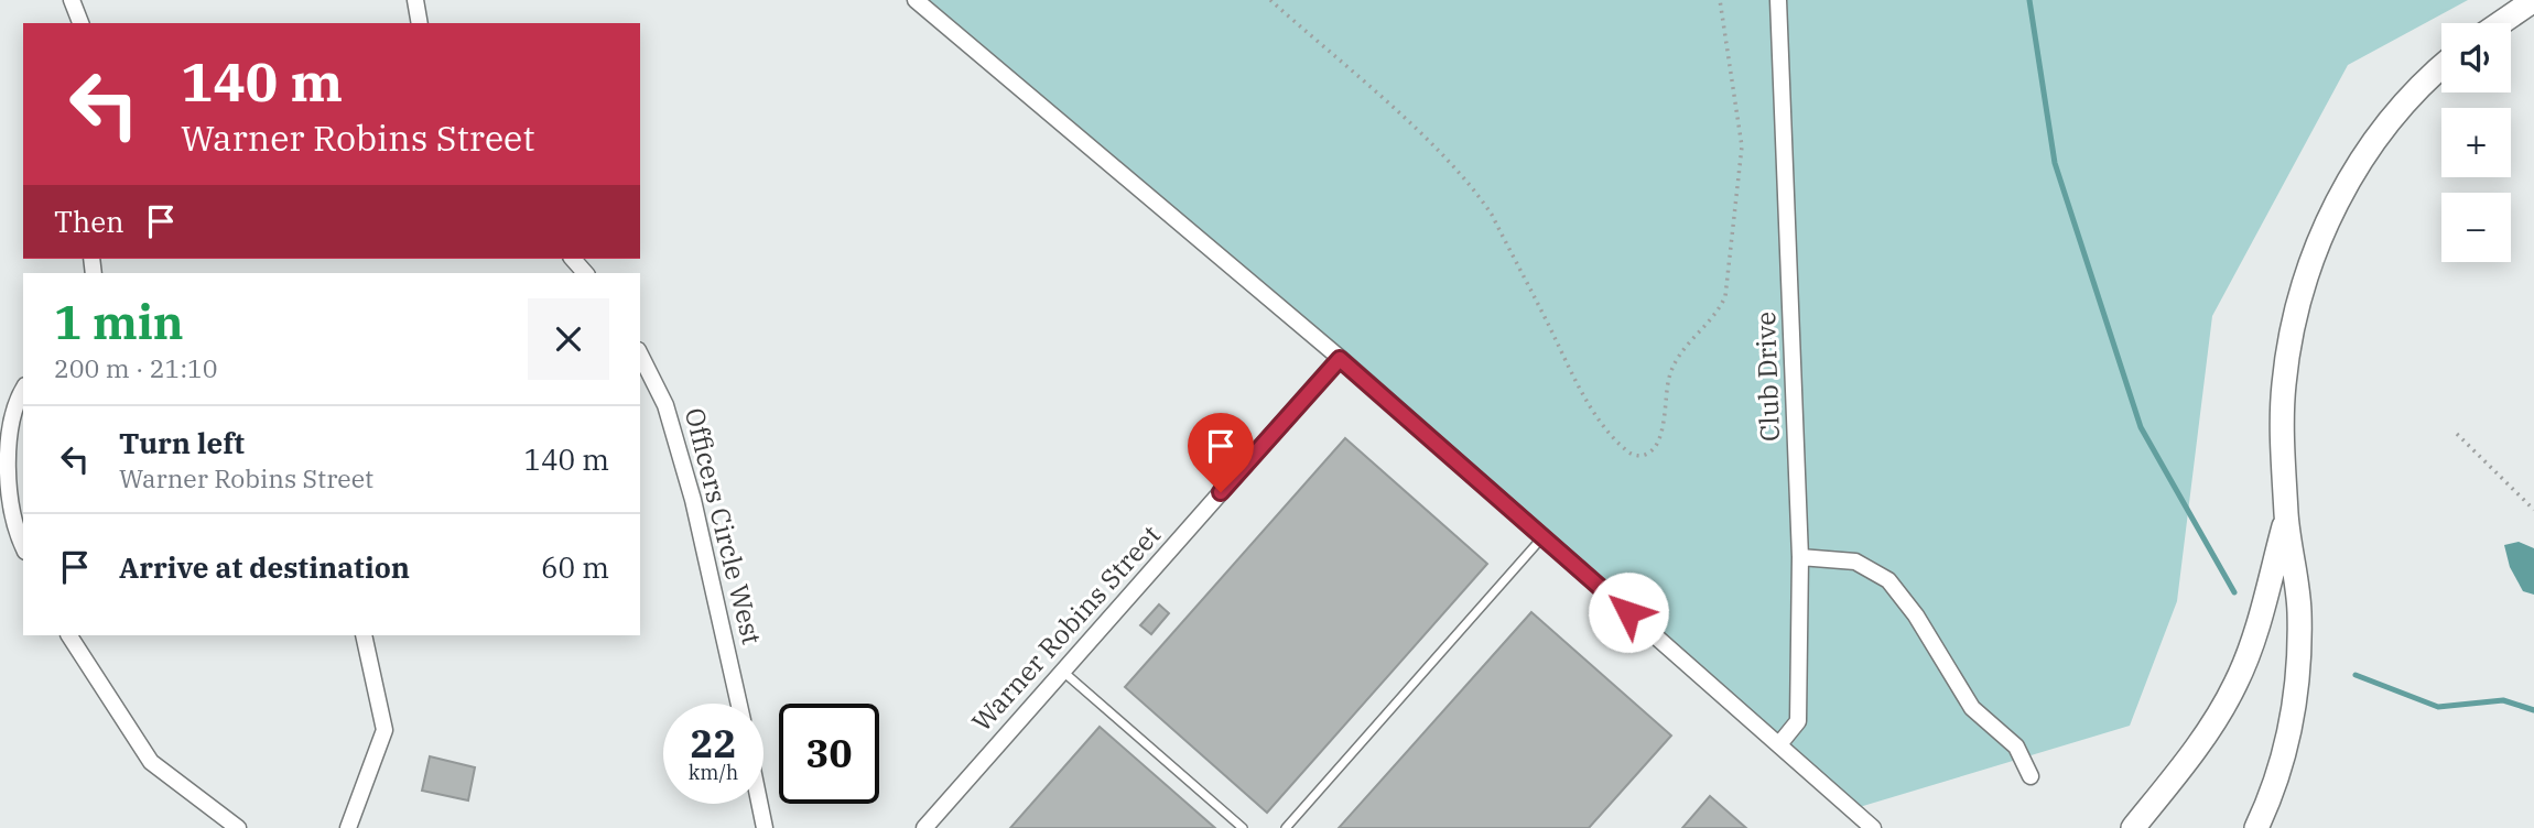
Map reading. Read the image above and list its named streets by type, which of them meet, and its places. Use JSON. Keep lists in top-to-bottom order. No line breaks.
{"streets":{"street":["Club Drive","Officers Circle West","Warner Robins Street"]},"page":{"map_buttons":["+","−"],"turn":["140 m","Warner Robins Street"],"then":"Then","heading":["1 min","200 m · 21:10"],"list":[{"name":"Turn left","note":"Warner Robins Street","value":"140 m"},{"name":"Arrive at destination","value":"60 m"}],"speed":"22 km/h","limit":"30"}}
